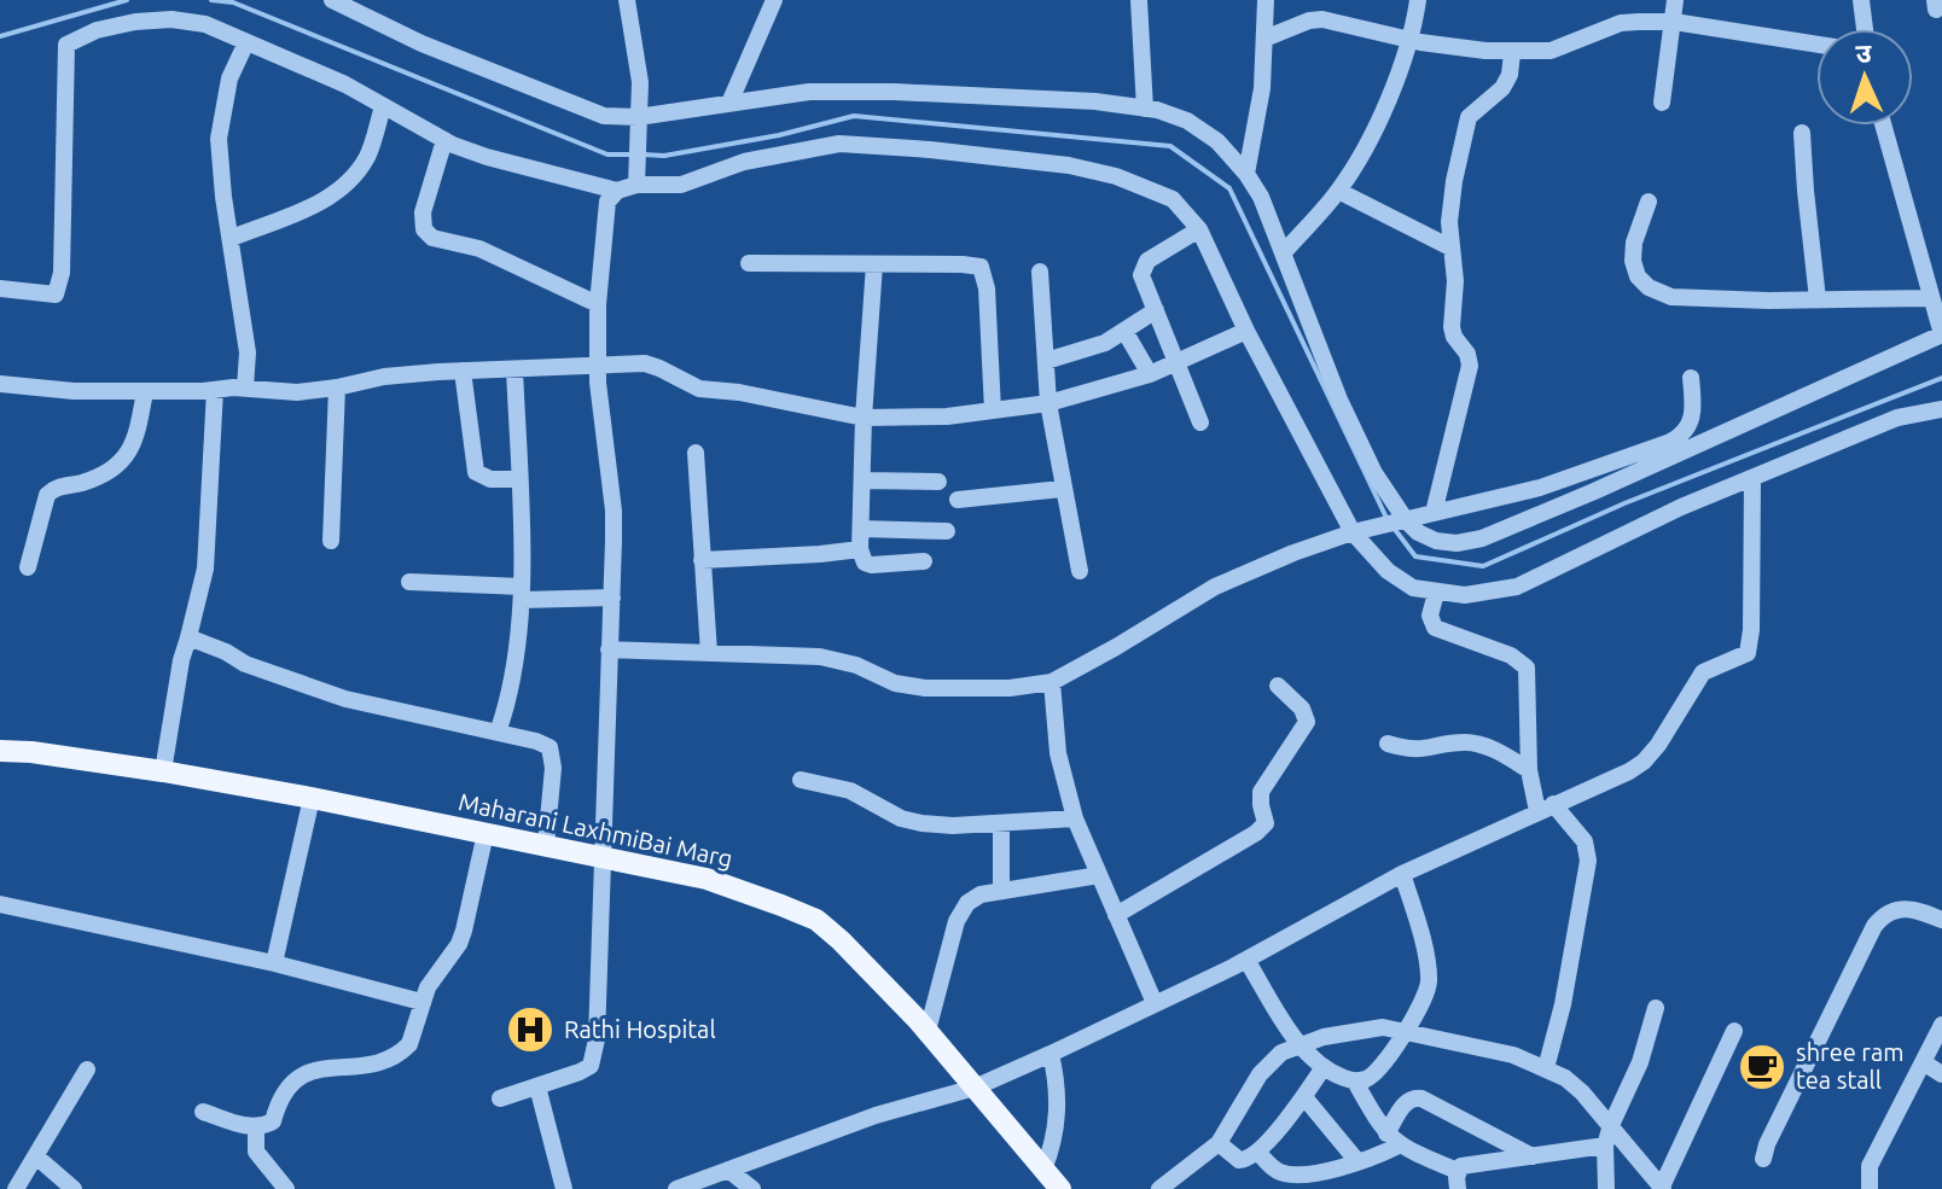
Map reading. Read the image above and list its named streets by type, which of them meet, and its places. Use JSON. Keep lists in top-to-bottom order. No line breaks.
{"streets":{"main road":["Maharani LaxhmiBai Marg"]},"places":{"hospital":["Rathi Hospital"],"cafe":["shree ram tea stall"]},"north":"top"}
